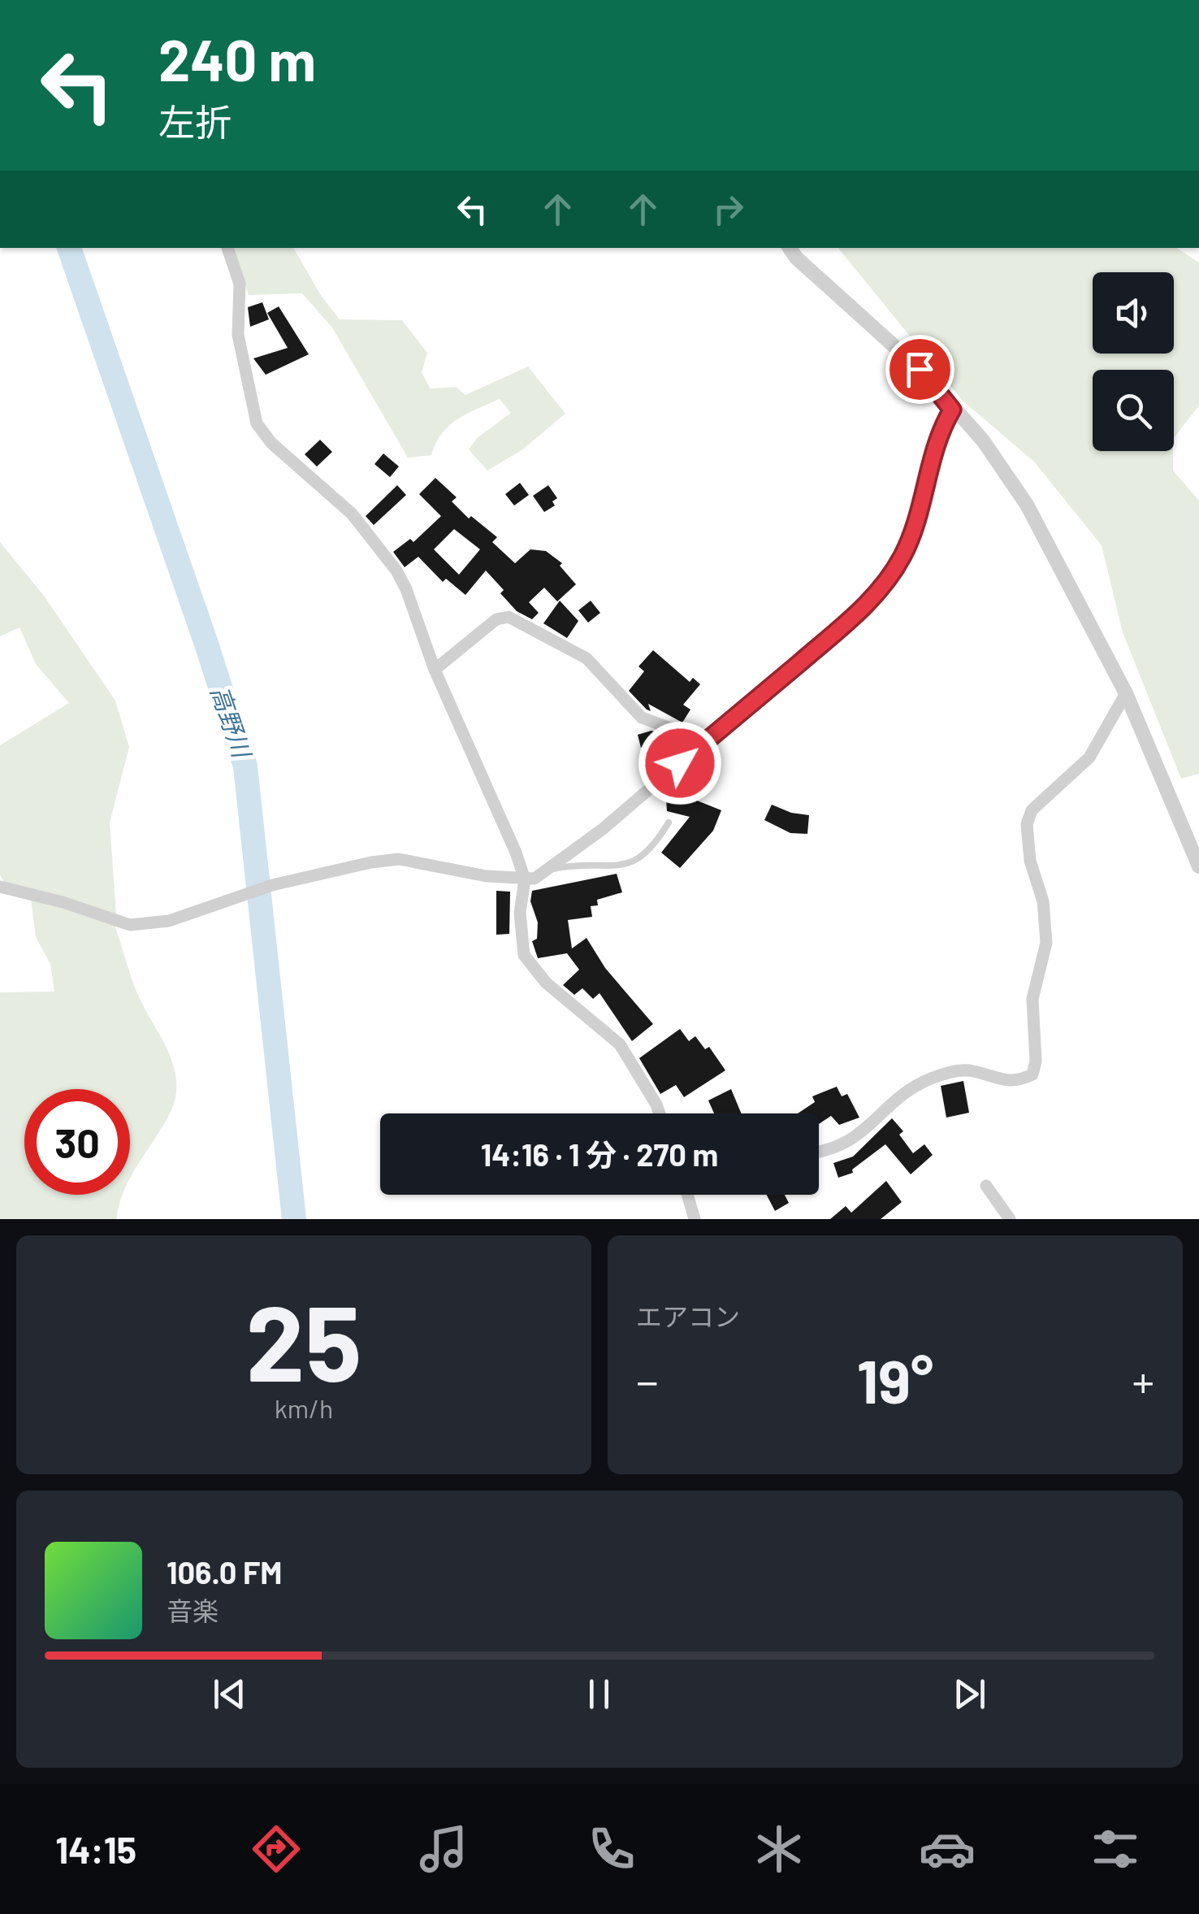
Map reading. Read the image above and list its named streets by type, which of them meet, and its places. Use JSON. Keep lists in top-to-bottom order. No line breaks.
{"water":["高野川"],"page":{"turn":["240 m","左折"],"limit":"30","trip":"14:16 · 1 分 · 270 m","tile":[["25","km/h"],"エアコン"],"heat":["−","19°","+"],"song":["106.0 FM","音楽"],"tabs":"14:15"}}
